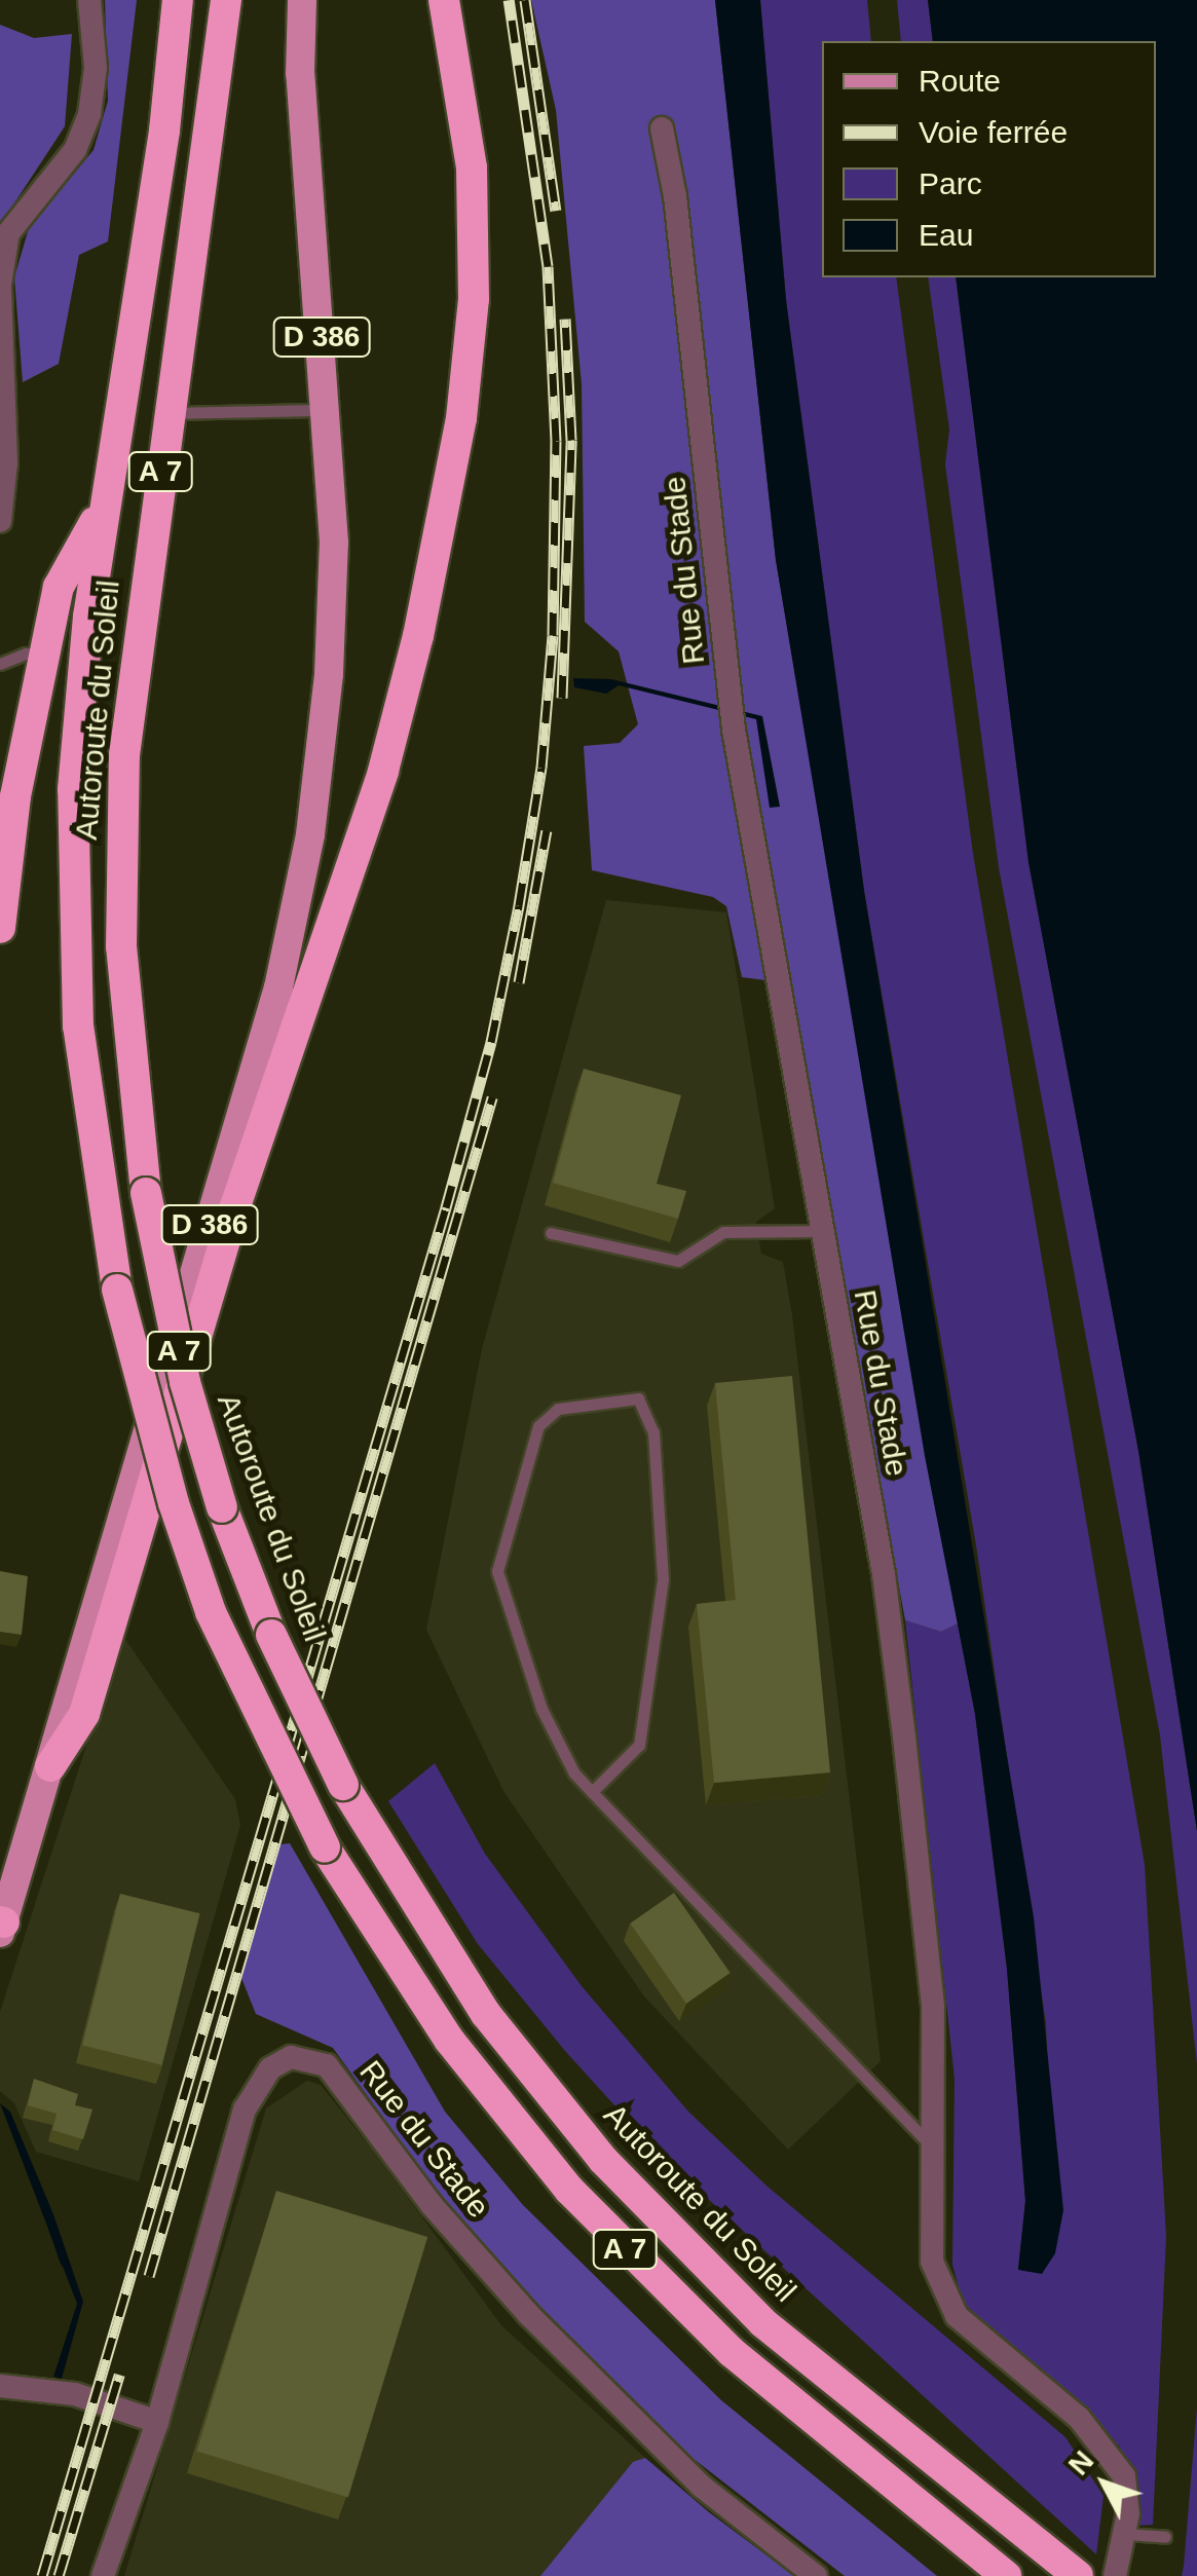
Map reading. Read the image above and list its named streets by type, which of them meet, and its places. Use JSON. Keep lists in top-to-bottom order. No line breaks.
{"streets":{"highway":["A 7","Autoroute du Soleil"],"main road":["D 386"],"street":["Rue du Stade"]},"legend":["Route","Voie ferrée","Parc","Eau"],"north":"top left"}
